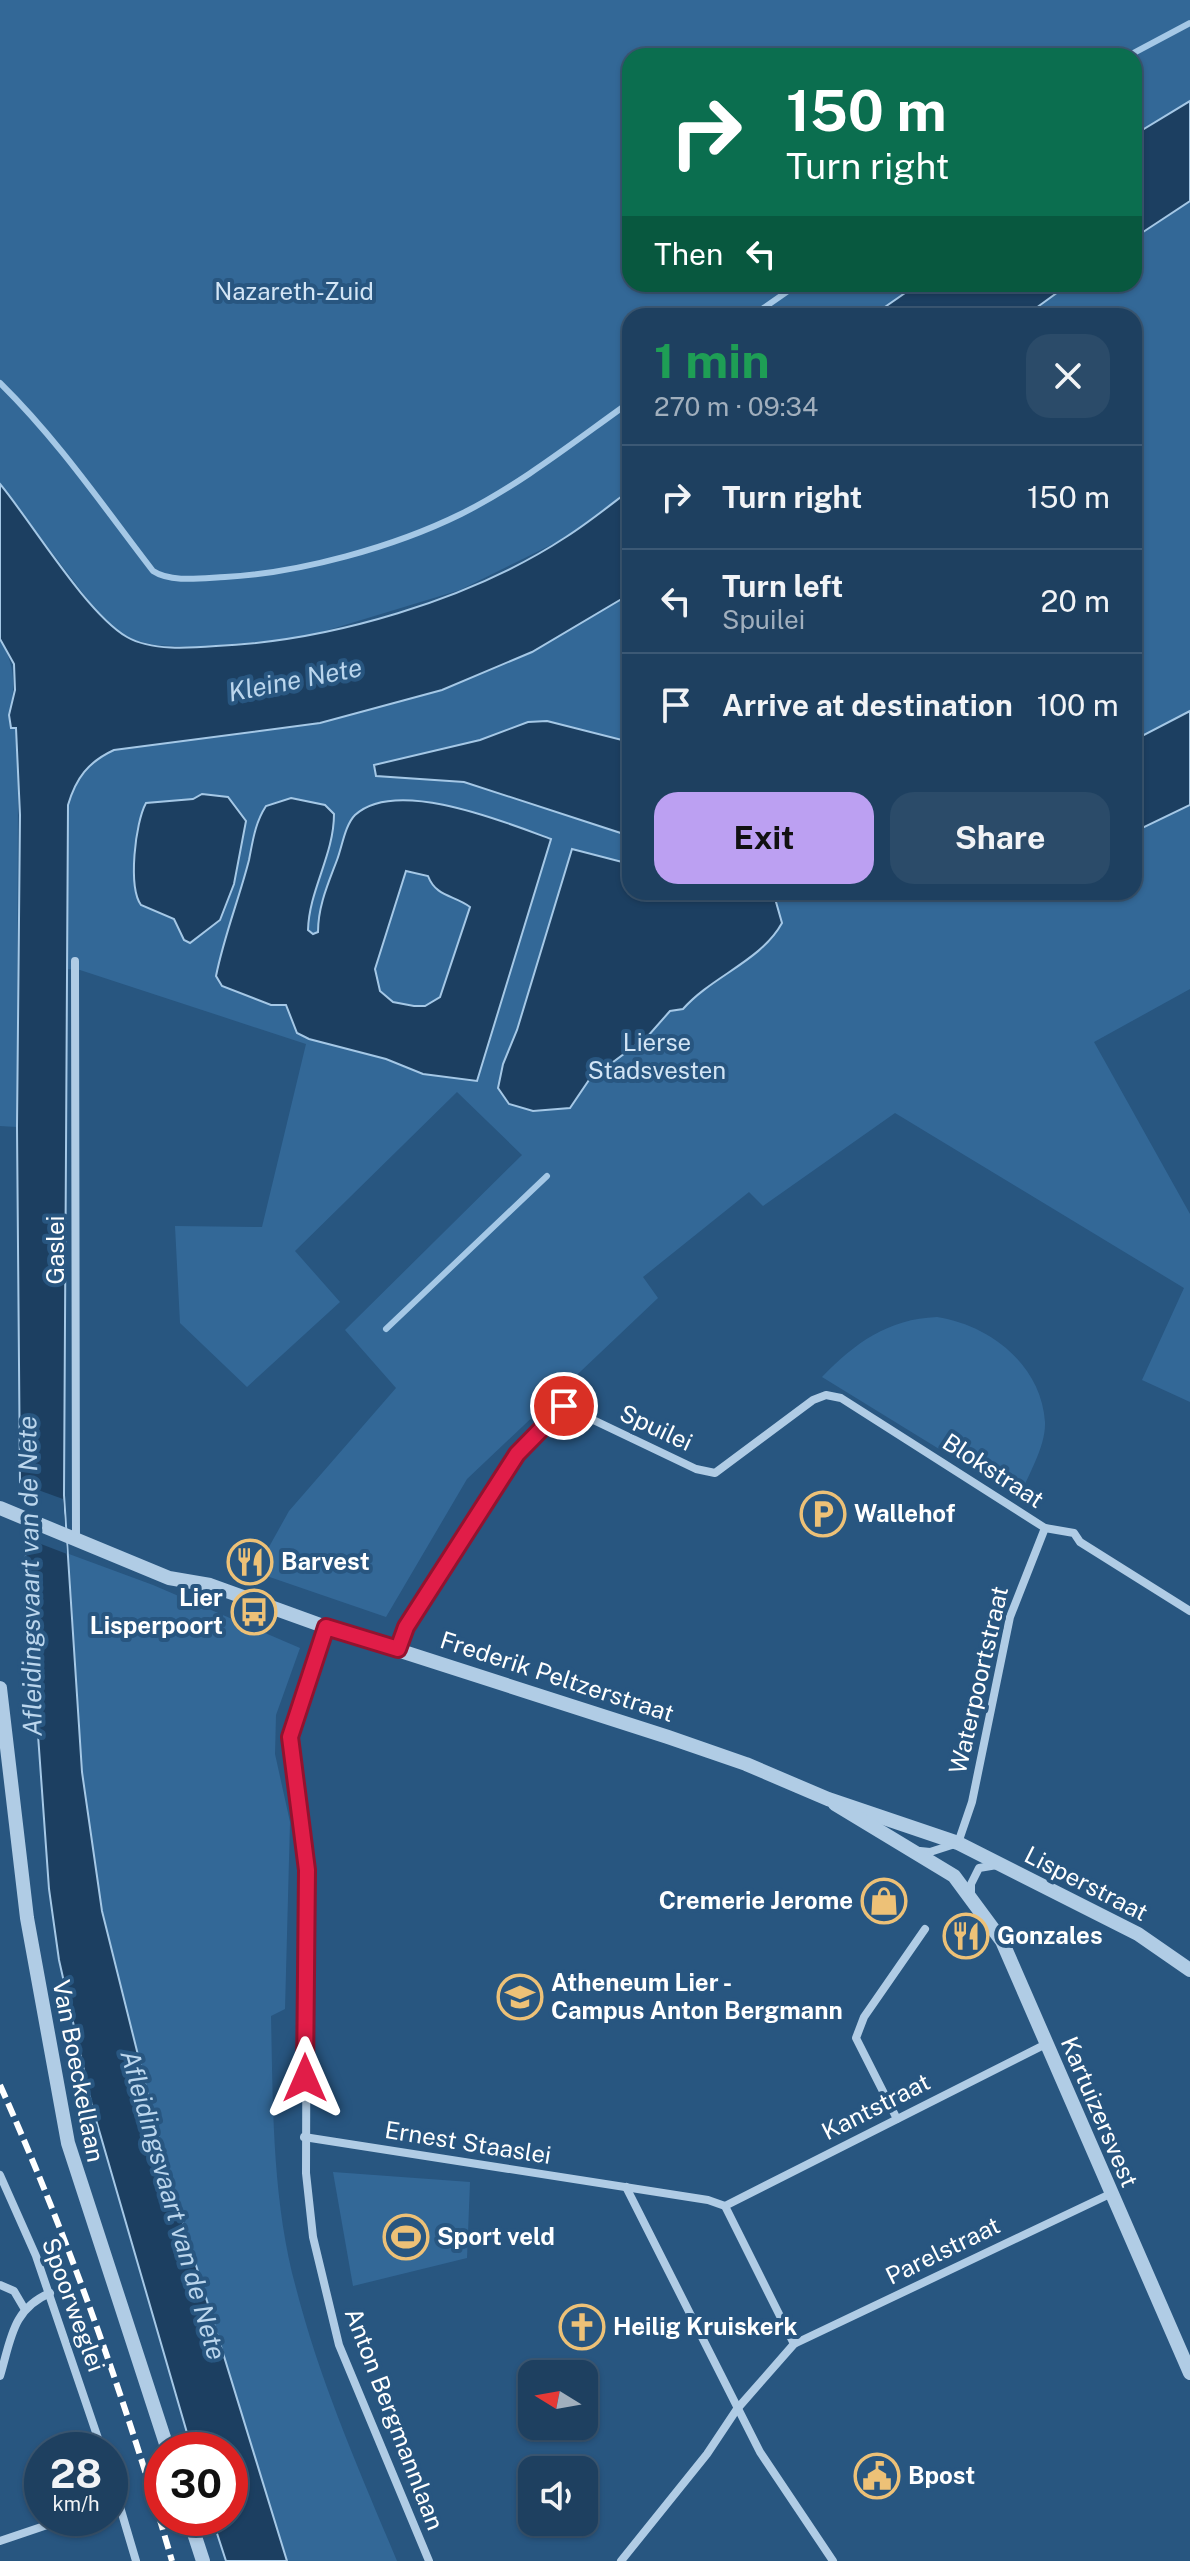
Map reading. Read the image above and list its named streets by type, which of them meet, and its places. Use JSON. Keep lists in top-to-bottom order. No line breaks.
{"streets":{"street":["Gaslei","Spuilei","Blokstraat","Frederik Peltzerstraat","Waterpoortstraat","Lisperstraat","Van Boeckellaan","Kantstraat","Kartuizersvest","Ernest Staaslei","Parelstraat","Spoorweglei","Anton Bergmannlaan"]},"crossings":[["Gaslei","Frederik Peltzerstraat"],["Spuilei","Blokstraat"],["Spuilei","Frederik Peltzerstraat"],["Blokstraat","Waterpoortstraat"],["Frederik Peltzerstraat","Waterpoortstraat"],["Frederik Peltzerstraat","Lisperstraat"],["Frederik Peltzerstraat","Kartuizersvest"],["Frederik Peltzerstraat","Anton Bergmannlaan"],["Waterpoortstraat","Lisperstraat"],["Lisperstraat","Kartuizersvest"],["Kantstraat","Kartuizersvest"],["Kantstraat","Ernest Staaslei"],["Kartuizersvest","Parelstraat"],["Ernest Staaslei","Anton Bergmannlaan"]],"water":["Kleine Nete","Afleidingsvaart van de Nete"],"parks":["Nazareth-Zuid","Lierse Stadsvesten"],"places":{"parking":["Wallehof"],"restaurant":["Barvest","Gonzales"],"bus stop":["Lier Lisperpoort"],"shop":["Cremerie Jerome"],"school or university":["Atheneum Lier - Campus Anton Bergmann"],"sports":["Sport veld"],"church":["Heilig Kruiskerk"],"public building":["Bpost"]},"north":"left","page":{"turn":["150 m","Turn right"],"then":"Then","heading":["1 min","270 m · 09:34"],"list":[{"name":"Turn right","value":"150 m"},{"name":"Turn left","note":"Spuilei","value":"20 m"},{"name":"Arrive at destination","value":"100 m"}],"buttons":["Exit","Share"],"speed":"28 km/h","limit":"30"}}
